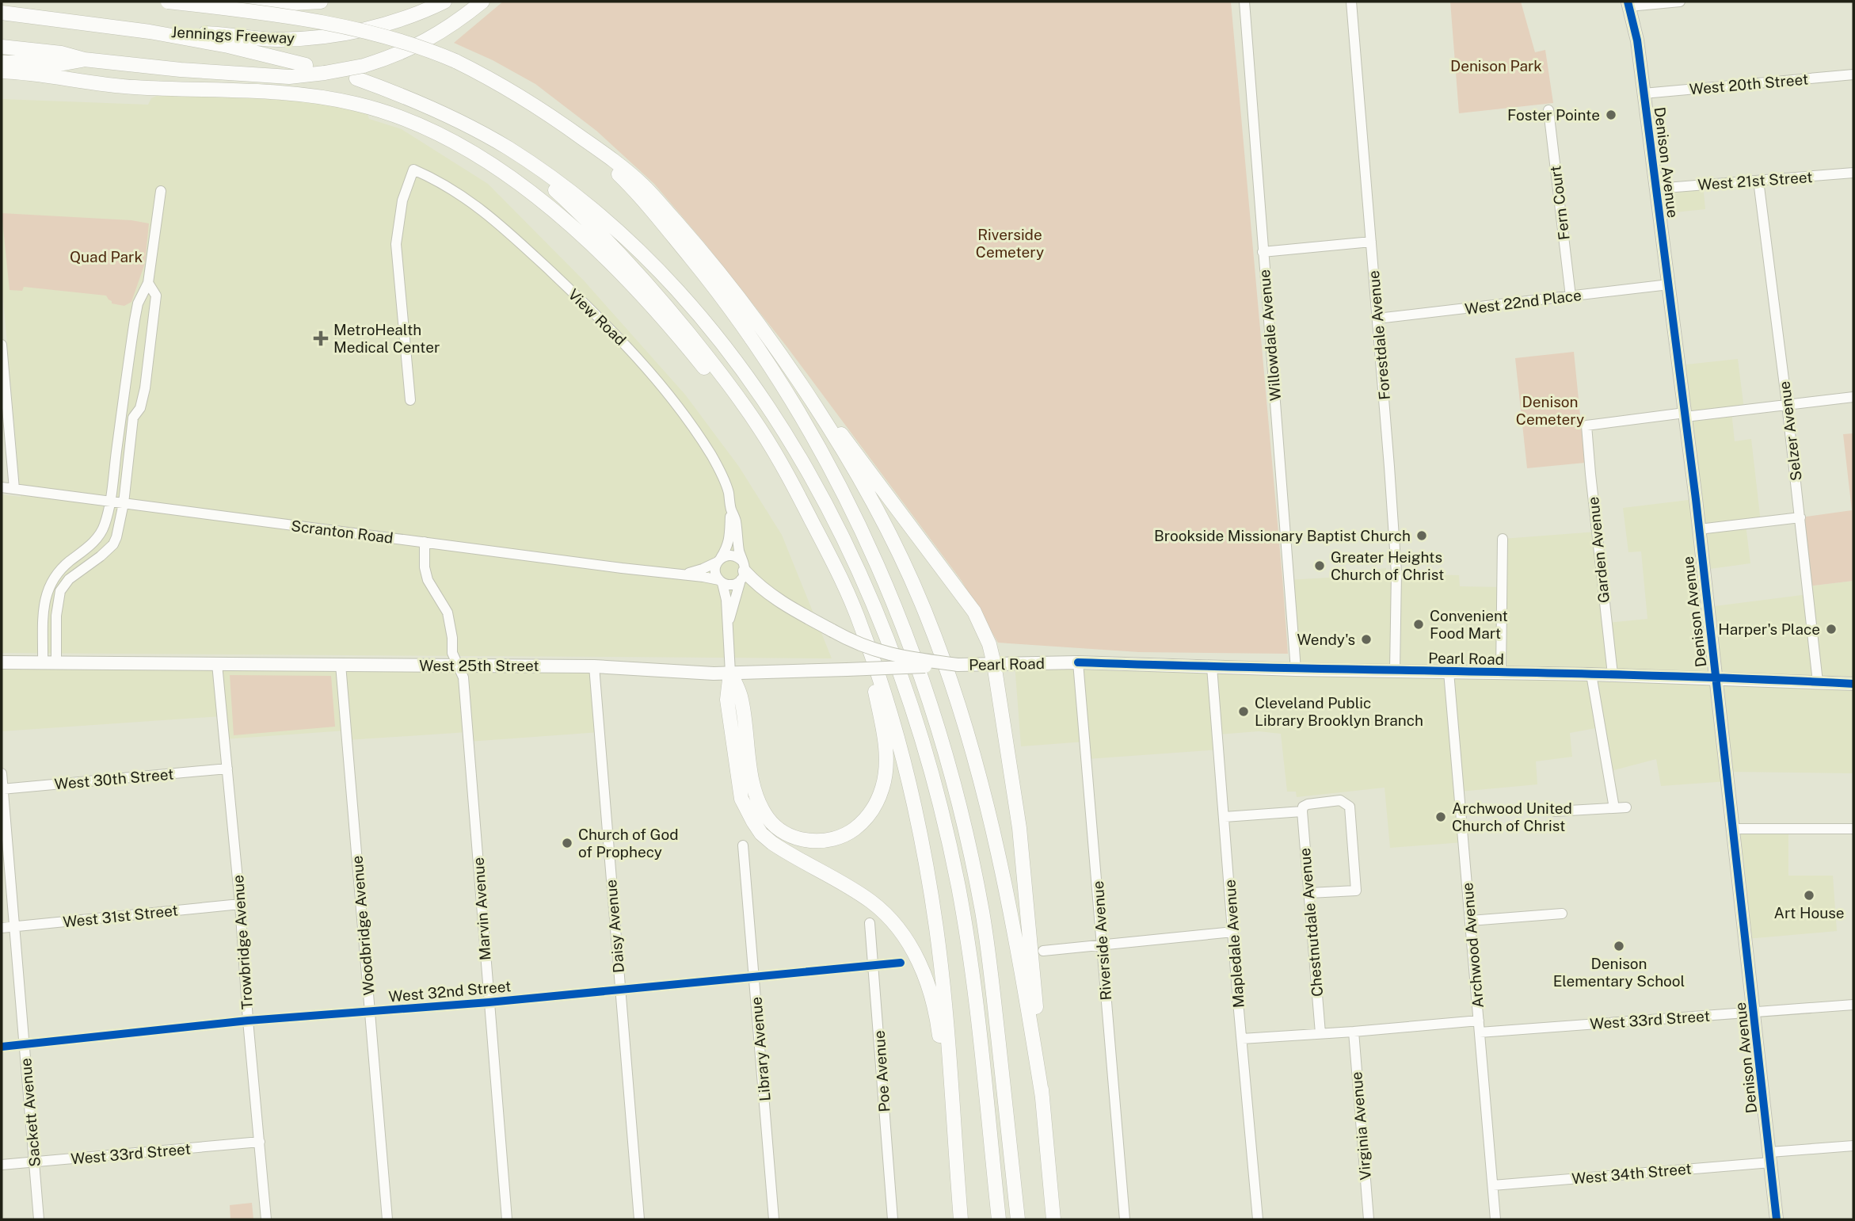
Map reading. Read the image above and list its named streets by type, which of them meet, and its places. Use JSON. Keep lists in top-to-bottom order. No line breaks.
{"streets":{"highway":["Jennings Freeway"],"main road":["Denison Avenue","Pearl Road","West 25th Street"],"street":["West 20th Street","West 21st Street","Fern Court","West 22nd Place","View Road","Willowdale Avenue","Forestdale Avenue","Selzer Avenue","Scranton Road","Garden Avenue","West 30th Street","Marvin Avenue","West 31st Street","Chestnutdale Avenue","Woodbridge Avenue","Daisy Avenue","Riverside Avenue","Trowbridge Avenue","Mapledale Avenue","Archwood Avenue","West 32nd Street","West 33rd Street","Library Avenue","Poe Avenue","Sackett Avenue","Virginia Avenue","West 34th Street"]},"crossings":[["West 20th Street","Denison Avenue"],["Denison Avenue","West 21st Street"],["Denison Avenue","West 22nd Place"],["Denison Avenue","Garden Avenue"],["Denison Avenue","Pearl Road"],["Denison Avenue","West 33rd Street"],["Denison Avenue","West 34th Street"],["West 21st Street","Selzer Avenue"],["Fern Court","West 22nd Place"],["West 22nd Place","Forestdale Avenue"],["View Road","Scranton Road"],["Willowdale Avenue","Pearl Road"],["Forestdale Avenue","Pearl Road"],["Selzer Avenue","Pearl Road"],["Scranton Road","Marvin Avenue"],["Garden Avenue","Pearl Road"],["Pearl Road","West 25th Street"],["Pearl Road","Riverside Avenue"],["Pearl Road","Mapledale Avenue"],["Pearl Road","Archwood Avenue"],["West 25th Street","Marvin Avenue"],["West 25th Street","Woodbridge Avenue"],["West 25th Street","Daisy Avenue"],["West 25th Street","Trowbridge Avenue"],["West 30th Street","Trowbridge Avenue"],["West 30th Street","Sackett Avenue"],["Marvin Avenue","West 32nd Street"],["West 31st Street","Trowbridge Avenue"],["West 31st Street","Sackett Avenue"],["Woodbridge Avenue","West 32nd Street"],["Daisy Avenue","West 32nd Street"],["Trowbridge Avenue","West 32nd Street"],["Trowbridge Avenue","West 33rd Street"],["Archwood Avenue","West 33rd Street"],["Archwood Avenue","West 34th Street"],["West 32nd Street","Library Avenue"],["West 32nd Street","Poe Avenue"],["West 32nd Street","Sackett Avenue"],["West 33rd Street","Sackett Avenue"]],"parks":["Denison Park","Riverside Cemetery","Quad Park","Denison Cemetery"],"places":{"other":["Foster Pointe","Brookside Missionary Baptist Church","Greater Heights Church of Christ","Convenient Food Mart","Harper's Place","Wendy's","Cleveland Public Library Brooklyn Branch","Archwood United Church of Christ","Church of God of Prophecy","Art House","Denison Elementary School"],"health":["MetroHealth Medical Center"]}}
